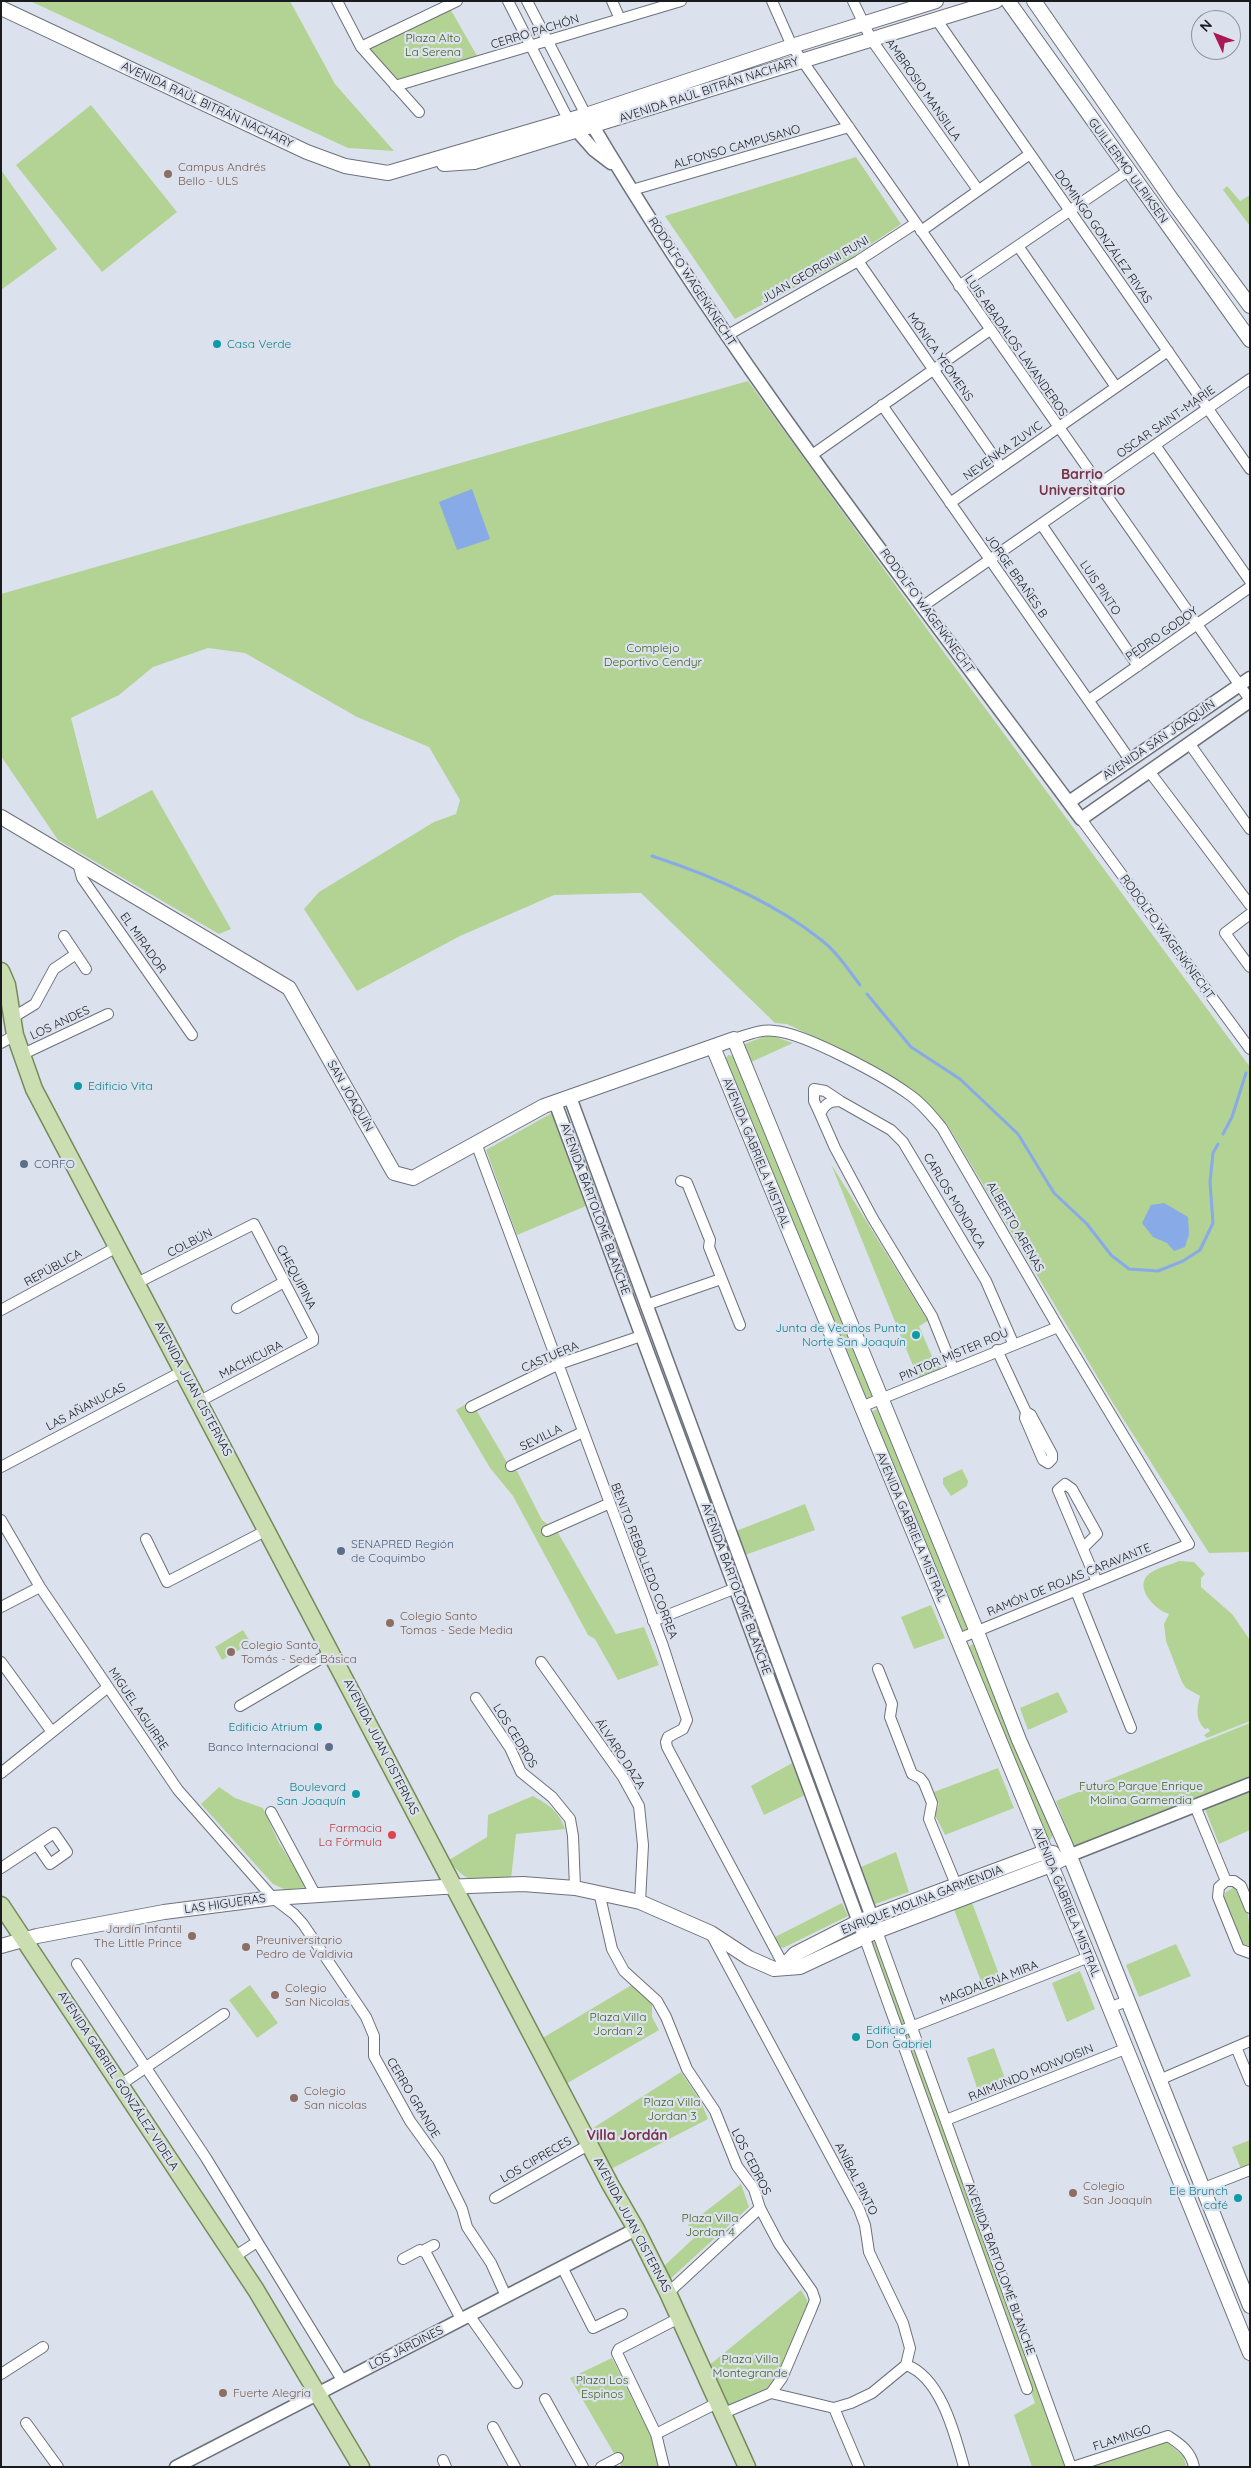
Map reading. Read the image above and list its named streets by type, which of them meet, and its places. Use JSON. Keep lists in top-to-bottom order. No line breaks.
{"streets":{"main road":["AVENIDA RAÚL BITRÁN NACHARY","GUILLERMO ULRIKSEN","SAN JOAQUÍN","AVENIDA GABRIELA MISTRAL","AVENIDA JUAN CISTERNAS","ENRIQUE MOLINA GARMENDIA","LAS HIGUERAS","AVENIDA GABRIEL GONZÁLEZ VIDELA"],"street":["CERRO PACHÓN","AMBROSIO MANSILLA","ALFONSO CAMPUSANO","DOMINGO GONZÁLEZ RIVAS","JUAN GEORGINI RUNI","RODOLFO WAGENKNECHT","LUIS ABADALOS LAVANDEROS","MÓNICA YEOMENS","OSCAR SAINT-MARIE","NEVENKA ZUVIC","JORGE BRAÑES B","LUIS PINTO","PEDRO GODOY","AVENIDA SAN JOAQUÍN","EL MIRADOR","LOS ANDES","CARLOS MONDACA","AVENIDA BARTOLOMÉ BLANCHE","ALBERTO ARENAS","COLBÚN","REPÚBLICA","CHEQUIPINA","PINTOR MISTER ROU","CASTUERA","MACHICURA","LAS AÑANUCAS","SEVILLA","BENITO REBOLLEDO CORREA","RAMÓN DE ROJAS CARAVANTE","MIGUEL AGUIRRE","LOS CEDROS","ÁLVARO DAZA","MAGDALENA MIRA","RAIMUNDO MONVOISIN","CERRO GRANDE","LOS CIPRECES","ANÍBAL PINTO","LOS JARDINES","FLAMINGO"]},"crossings":[["CERRO PACHÓN","RODOLFO WAGENKNECHT"],["AVENIDA RAÚL BITRÁN NACHARY","AMBROSIO MANSILLA"],["AVENIDA RAÚL BITRÁN NACHARY","DOMINGO GONZÁLEZ RIVAS"],["AVENIDA RAÚL BITRÁN NACHARY","RODOLFO WAGENKNECHT"],["AVENIDA RAÚL BITRÁN NACHARY","LUIS ABADALOS LAVANDEROS"],["AMBROSIO MANSILLA","JUAN GEORGINI RUNI"],["ALFONSO CAMPUSANO","RODOLFO WAGENKNECHT"],["ALFONSO CAMPUSANO","LUIS ABADALOS LAVANDEROS"],["DOMINGO GONZÁLEZ RIVAS","JUAN GEORGINI RUNI"],["DOMINGO GONZÁLEZ RIVAS","OSCAR SAINT-MARIE"],["DOMINGO GONZÁLEZ RIVAS","NEVENKA ZUVIC"],["JUAN GEORGINI RUNI","RODOLFO WAGENKNECHT"],["JUAN GEORGINI RUNI","LUIS ABADALOS LAVANDEROS"],["JUAN GEORGINI RUNI","MÓNICA YEOMENS"],["RODOLFO WAGENKNECHT","OSCAR SAINT-MARIE"],["RODOLFO WAGENKNECHT","AVENIDA SAN JOAQUÍN"],["LUIS ABADALOS LAVANDEROS","OSCAR SAINT-MARIE"],["LUIS ABADALOS LAVANDEROS","NEVENKA ZUVIC"],["LUIS ABADALOS LAVANDEROS","PEDRO GODOY"],["LUIS ABADALOS LAVANDEROS","AVENIDA SAN JOAQUÍN"],["MÓNICA YEOMENS","NEVENKA ZUVIC"],["OSCAR SAINT-MARIE","JORGE BRAÑES B"],["OSCAR SAINT-MARIE","LUIS PINTO"],["NEVENKA ZUVIC","JORGE BRAÑES B"],["JORGE BRAÑES B","PEDRO GODOY"],["JORGE BRAÑES B","AVENIDA SAN JOAQUÍN"],["LUIS PINTO","PEDRO GODOY"],["EL MIRADOR","SAN JOAQUÍN"],["LOS ANDES","AVENIDA JUAN CISTERNAS"],["SAN JOAQUÍN","AVENIDA GABRIELA MISTRAL"],["SAN JOAQUÍN","AVENIDA BARTOLOMÉ BLANCHE"],["SAN JOAQUÍN","ALBERTO ARENAS"],["SAN JOAQUÍN","BENITO REBOLLEDO CORREA"],["AVENIDA GABRIELA MISTRAL","ALBERTO ARENAS"],["AVENIDA GABRIELA MISTRAL","PINTOR MISTER ROU"],["AVENIDA GABRIELA MISTRAL","RAMÓN DE ROJAS CARAVANTE"],["AVENIDA GABRIELA MISTRAL","ENRIQUE MOLINA GARMENDIA"],["AVENIDA GABRIELA MISTRAL","MAGDALENA MIRA"],["AVENIDA GABRIELA MISTRAL","RAIMUNDO MONVOISIN"],["CARLOS MONDACA","PINTOR MISTER ROU"],["AVENIDA BARTOLOMÉ BLANCHE","CASTUERA"],["AVENIDA BARTOLOMÉ BLANCHE","ENRIQUE MOLINA GARMENDIA"],["AVENIDA BARTOLOMÉ BLANCHE","MAGDALENA MIRA"],["AVENIDA BARTOLOMÉ BLANCHE","RAIMUNDO MONVOISIN"],["AVENIDA BARTOLOMÉ BLANCHE","FLAMINGO"],["ALBERTO ARENAS","PINTOR MISTER ROU"],["ALBERTO ARENAS","RAMÓN DE ROJAS CARAVANTE"],["COLBÚN","CHEQUIPINA"],["COLBÚN","AVENIDA JUAN CISTERNAS"],["REPÚBLICA","AVENIDA JUAN CISTERNAS"],["CHEQUIPINA","MACHICURA"],["CASTUERA","BENITO REBOLLEDO CORREA"],["MACHICURA","AVENIDA JUAN CISTERNAS"],["AVENIDA JUAN CISTERNAS","LAS AÑANUCAS"],["AVENIDA JUAN CISTERNAS","ENRIQUE MOLINA GARMENDIA"],["AVENIDA JUAN CISTERNAS","LAS HIGUERAS"],["AVENIDA JUAN CISTERNAS","LOS CIPRECES"],["AVENIDA JUAN CISTERNAS","LOS JARDINES"],["SEVILLA","BENITO REBOLLEDO CORREA"],["BENITO REBOLLEDO CORREA","ENRIQUE MOLINA GARMENDIA"],["MIGUEL AGUIRRE","LAS HIGUERAS"],["MIGUEL AGUIRRE","CERRO GRANDE"],["LOS CEDROS","ENRIQUE MOLINA GARMENDIA"],["ÁLVARO DAZA","ENRIQUE MOLINA GARMENDIA"],["ENRIQUE MOLINA GARMENDIA","LAS HIGUERAS"],["ENRIQUE MOLINA GARMENDIA","ANÍBAL PINTO"],["LAS HIGUERAS","AVENIDA GABRIEL GONZÁLEZ VIDELA"],["LAS HIGUERAS","CERRO GRANDE"],["AVENIDA GABRIEL GONZÁLEZ VIDELA","LOS JARDINES"],["CERRO GRANDE","LOS JARDINES"]],"districts":["Barrio Universitario","Villa Jordán"],"parks":["Plaza Alto La Serena","Complejo Deportivo Cendyr","Futuro Parque Enrique Molina Garmendia","Plaza Villa Jordan 2","Plaza Villa Jordan 3","Plaza Villa Jordan 4","Plaza Villa Montegrande","Plaza Los Espinos"],"places":["Campus Andrés Bello - ULS","Casa Verde","Edificio Vita","CORFO","Junta de Vecinos Punta Norte San Joaquín","SENAPRED Región de Coquimbo","Colegio Santo Tomas - Sede Media","Colegio Santo Tomás - Sede Básica","Edificio Atrium","Banco Internacional","Boulevard San Joaquín","Farmacia La Fórmula","Jardín Infantil The Little Prince","Preuniversitario Pedro de Valdivia","Colegio San Nicolas","Edificio Don Gabriel","Colegio San nicolas","Colegio San Joaquín","Ele Brunch café","Fuerte Alegria"],"north":"top left"}
